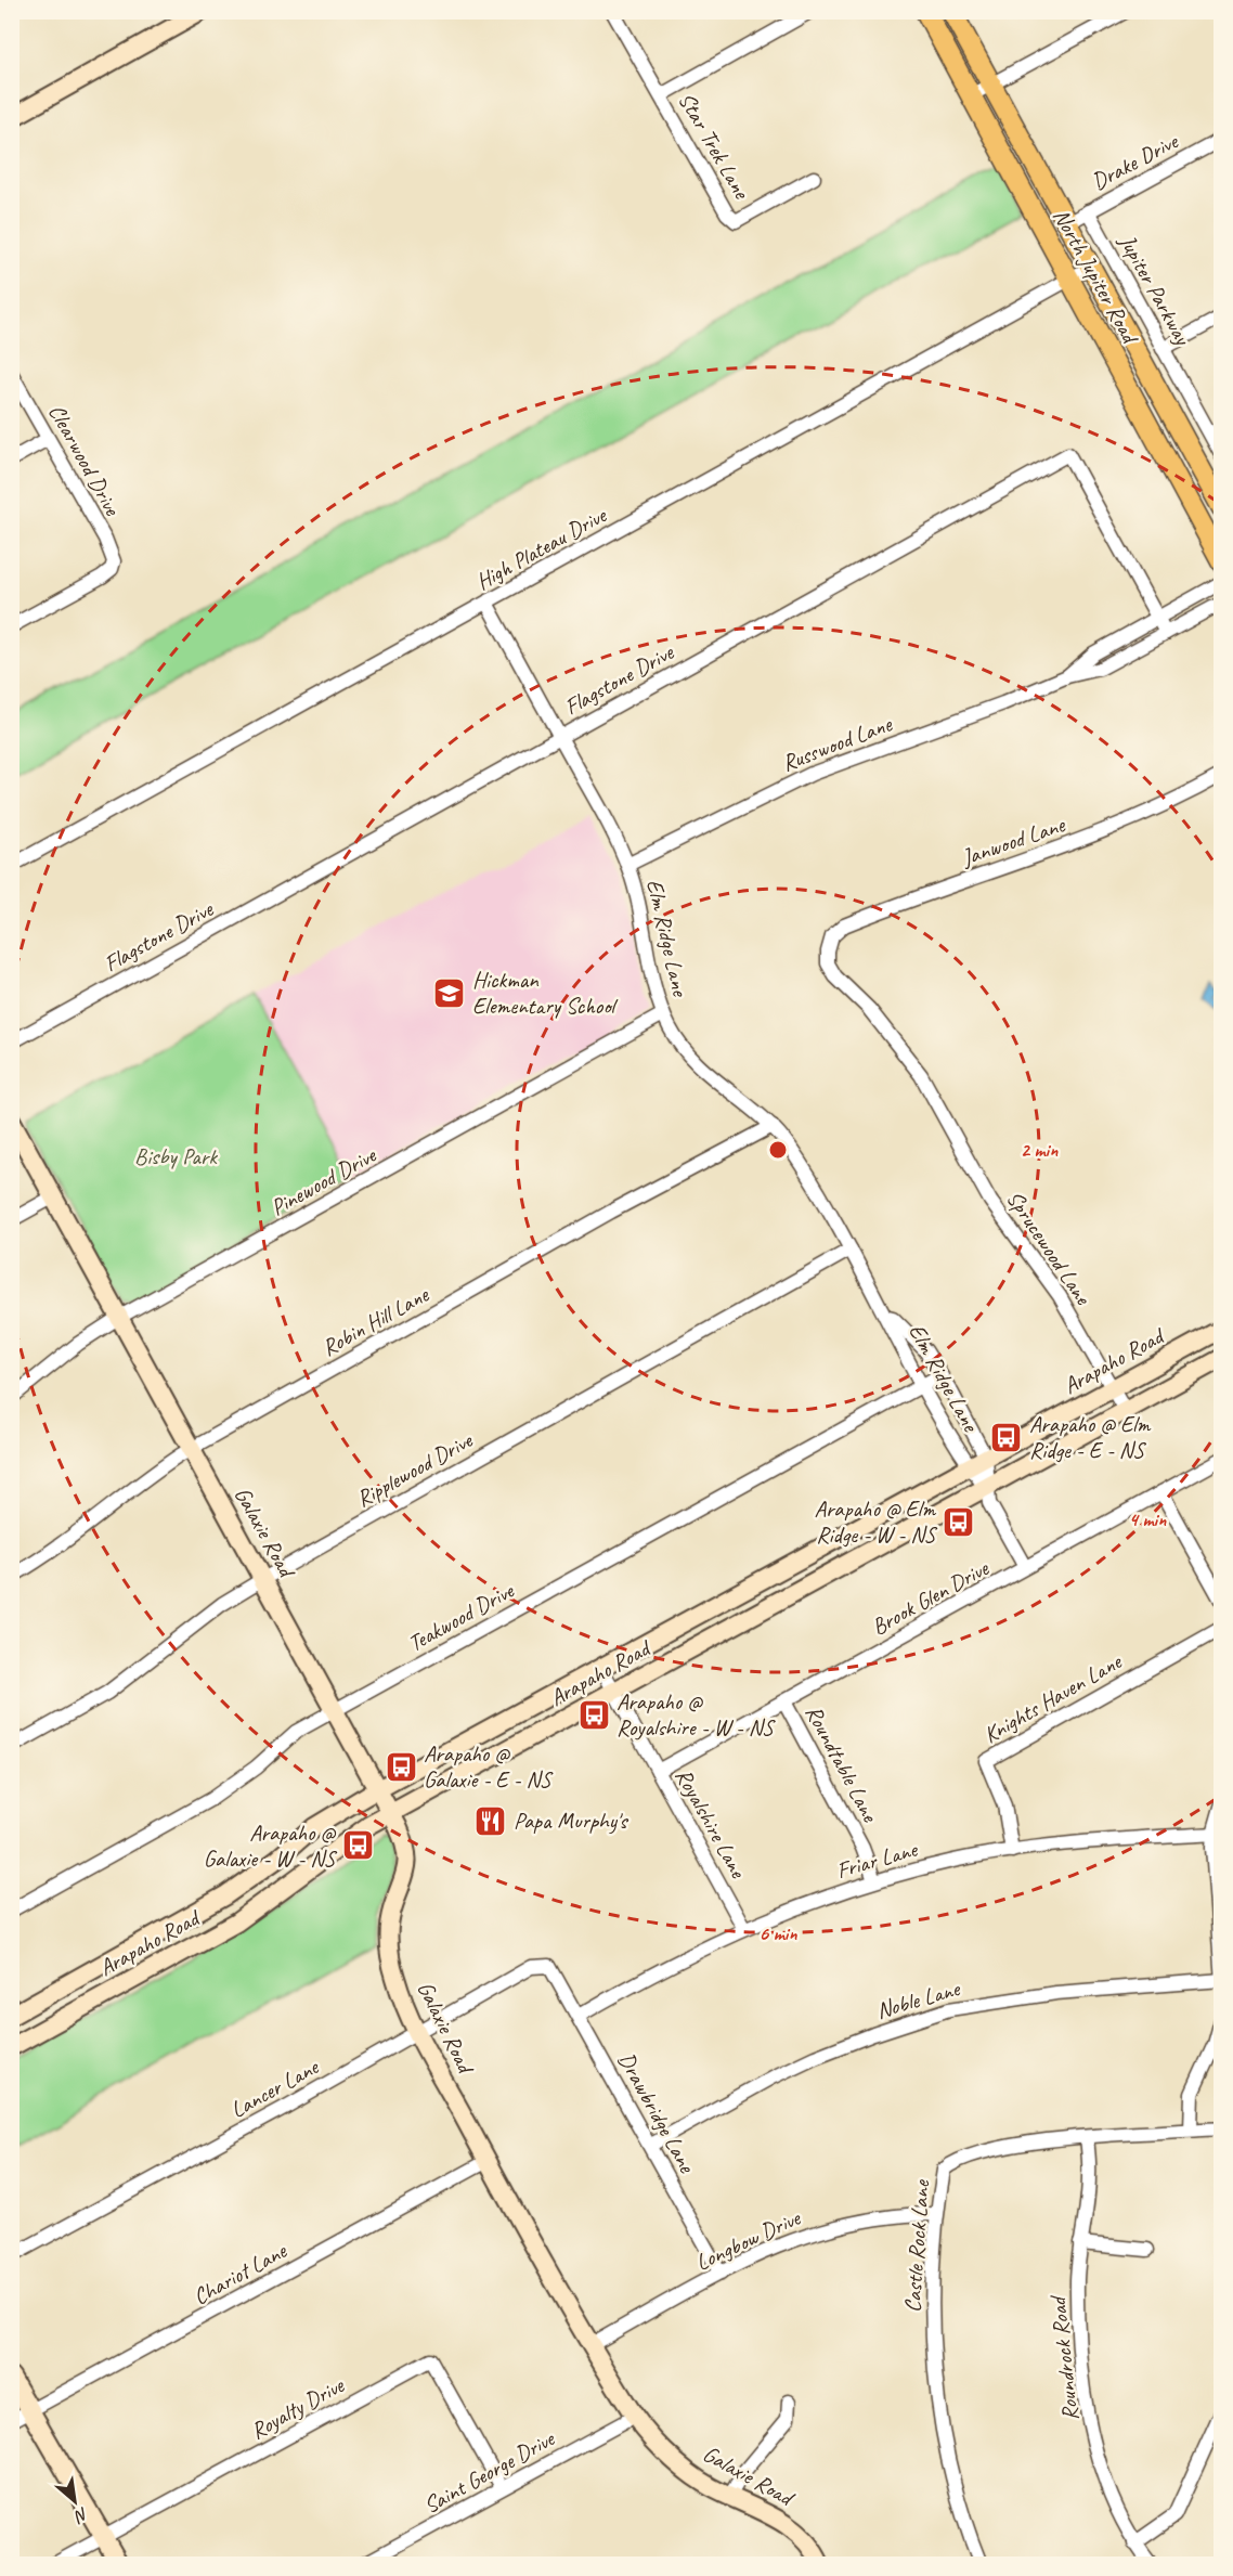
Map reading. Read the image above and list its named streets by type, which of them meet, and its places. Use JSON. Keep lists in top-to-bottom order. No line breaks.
{"streets":{"main road":["North Jupiter Road","Arapaho Road","Galaxie Road"],"street":["Star Trek Lane","Drake Drive","Jupiter Parkway","Clearwood Drive","High Plateau Drive","Flagstone Drive","Russwood Lane","Janwood Lane","Elm Ridge Lane","Pinewood Drive","Sprucewood Lane","Robin Hill Lane","Ripplewood Drive","Brook Glen Drive","Teakwood Drive","Knights Haven Lane","Roundtable Lane","Royalshire Lane","Friar Lane","Noble Lane","Lancer Lane","Drawbridge Lane","Longbow Drive","Castle Rock Lane","Chariot Lane","Roundrock Road","Royalty Drive","Saint George Drive"]},"crossings":[["Drake Drive","North Jupiter Road"],["Drake Drive","Jupiter Parkway"],["North Jupiter Road","High Plateau Drive"],["High Plateau Drive","Elm Ridge Lane"],["Flagstone Drive","Russwood Lane"],["Flagstone Drive","Elm Ridge Lane"],["Russwood Lane","Elm Ridge Lane"],["Janwood Lane","Sprucewood Lane"],["Elm Ridge Lane","Pinewood Drive"],["Elm Ridge Lane","Robin Hill Lane"],["Elm Ridge Lane","Arapaho Road"],["Elm Ridge Lane","Ripplewood Drive"],["Elm Ridge Lane","Brook Glen Drive"],["Elm Ridge Lane","Teakwood Drive"],["Pinewood Drive","Galaxie Road"],["Sprucewood Lane","Arapaho Road"],["Robin Hill Lane","Galaxie Road"],["Arapaho Road","Galaxie Road"],["Arapaho Road","Royalshire Lane"],["Ripplewood Drive","Galaxie Road"],["Galaxie Road","Teakwood Drive"],["Galaxie Road","Lancer Lane"],["Galaxie Road","Longbow Drive"],["Galaxie Road","Chariot Lane"],["Galaxie Road","Saint George Drive"],["Brook Glen Drive","Roundtable Lane"],["Brook Glen Drive","Royalshire Lane"],["Knights Haven Lane","Friar Lane"],["Roundtable Lane","Friar Lane"],["Royalshire Lane","Friar Lane"],["Friar Lane","Drawbridge Lane"],["Noble Lane","Drawbridge Lane"],["Lancer Lane","Drawbridge Lane"],["Drawbridge Lane","Longbow Drive"],["Longbow Drive","Castle Rock Lane"],["Castle Rock Lane","Roundrock Road"],["Royalty Drive","Saint George Drive"]],"parks":["Bisby Park"],"places":{"school or university":["Hickman Elementary School"],"bus stop":["Arapaho @ Elm Ridge - E - NS","Arapaho @ Elm Ridge - W - NS","Arapaho @ Royalshire - W - NS","Arapaho @ Galaxie - E - NS","Arapaho @ Galaxie - W - NS"],"restaurant":["Papa Murphy's"]},"north":"bottom right","rings":["2 min","4 min","6 min"]}
